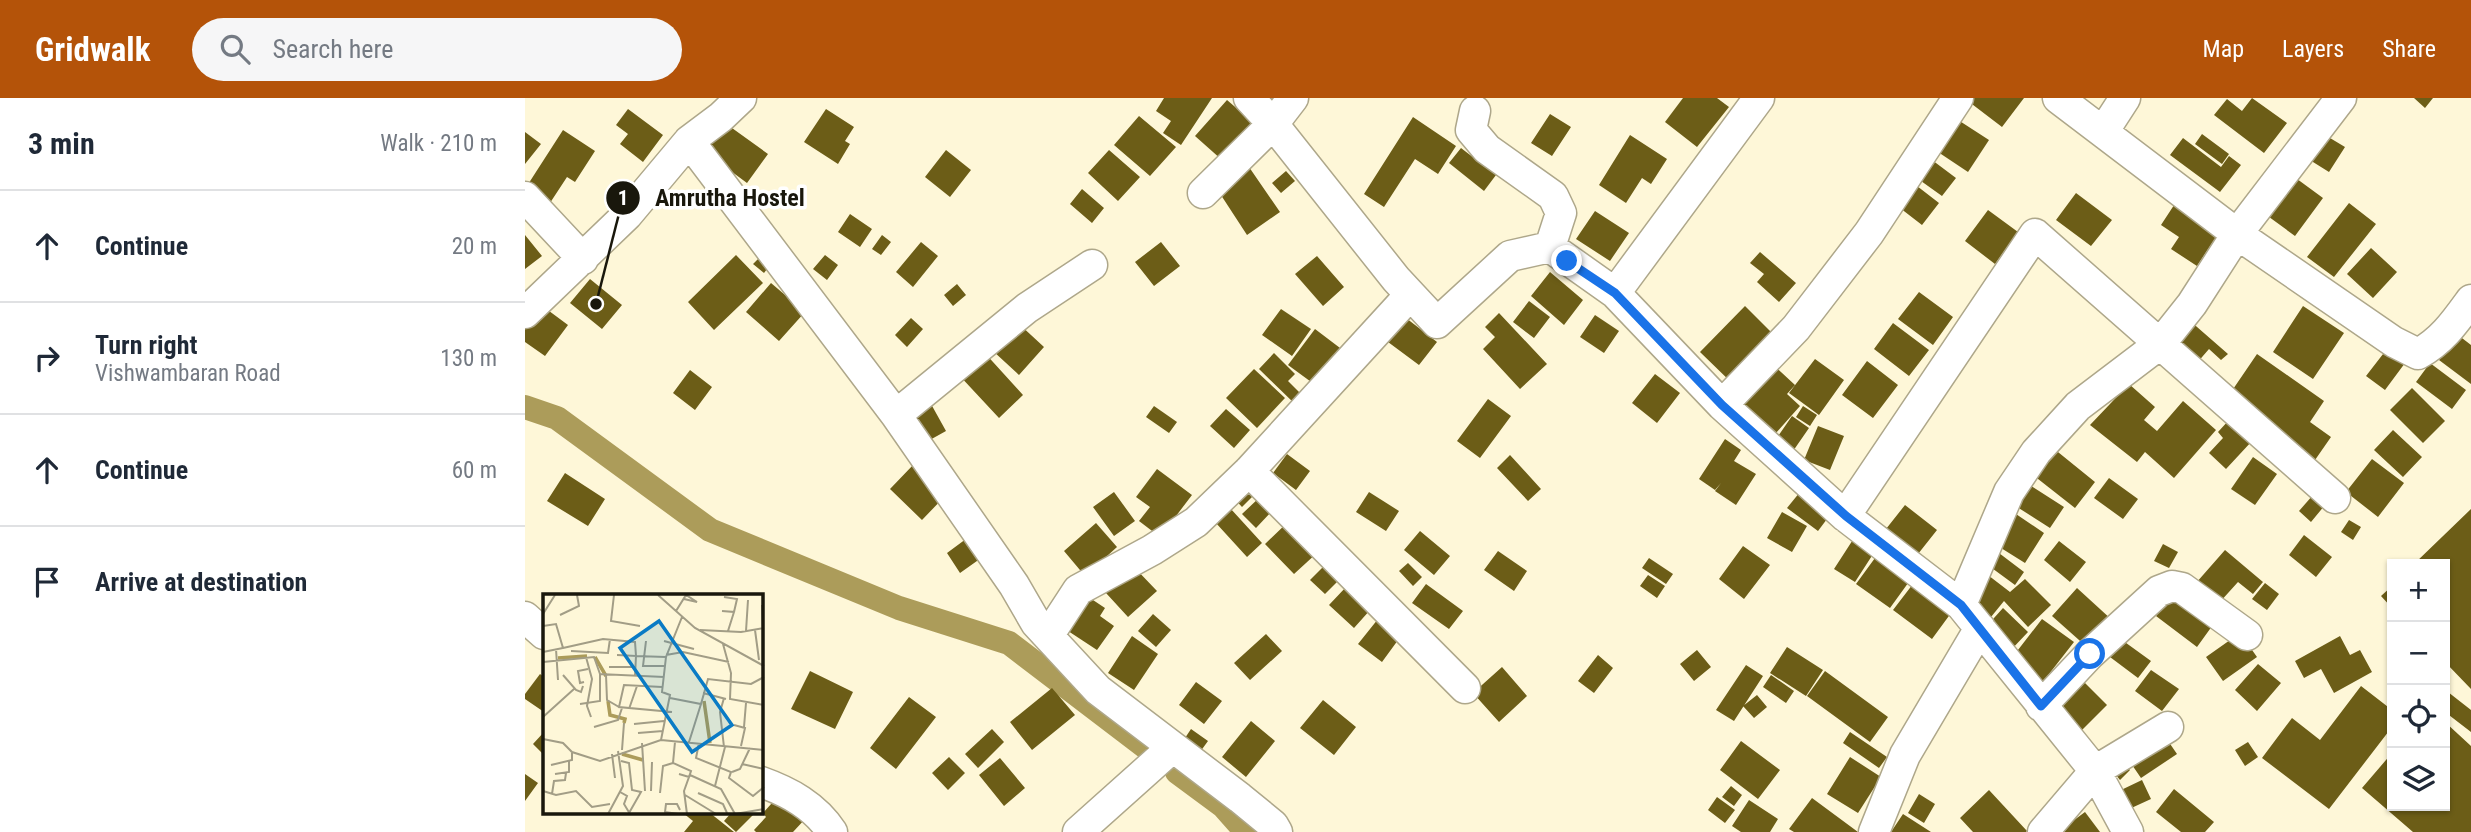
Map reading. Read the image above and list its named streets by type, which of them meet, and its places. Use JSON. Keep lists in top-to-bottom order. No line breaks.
{"places":["Amrutha Hostel"],"page":{"header":"Gridwalk","search":"Search here","nav":["Map","Layers","Share"],"heading":["3 min","Walk · 210 m"],"list":[["Continue","20 m"],["Turn right","Vishwambaran Road","130 m"],["Continue","60 m"],"Arrive at destination"],"map_buttons":["+","−"]}}
